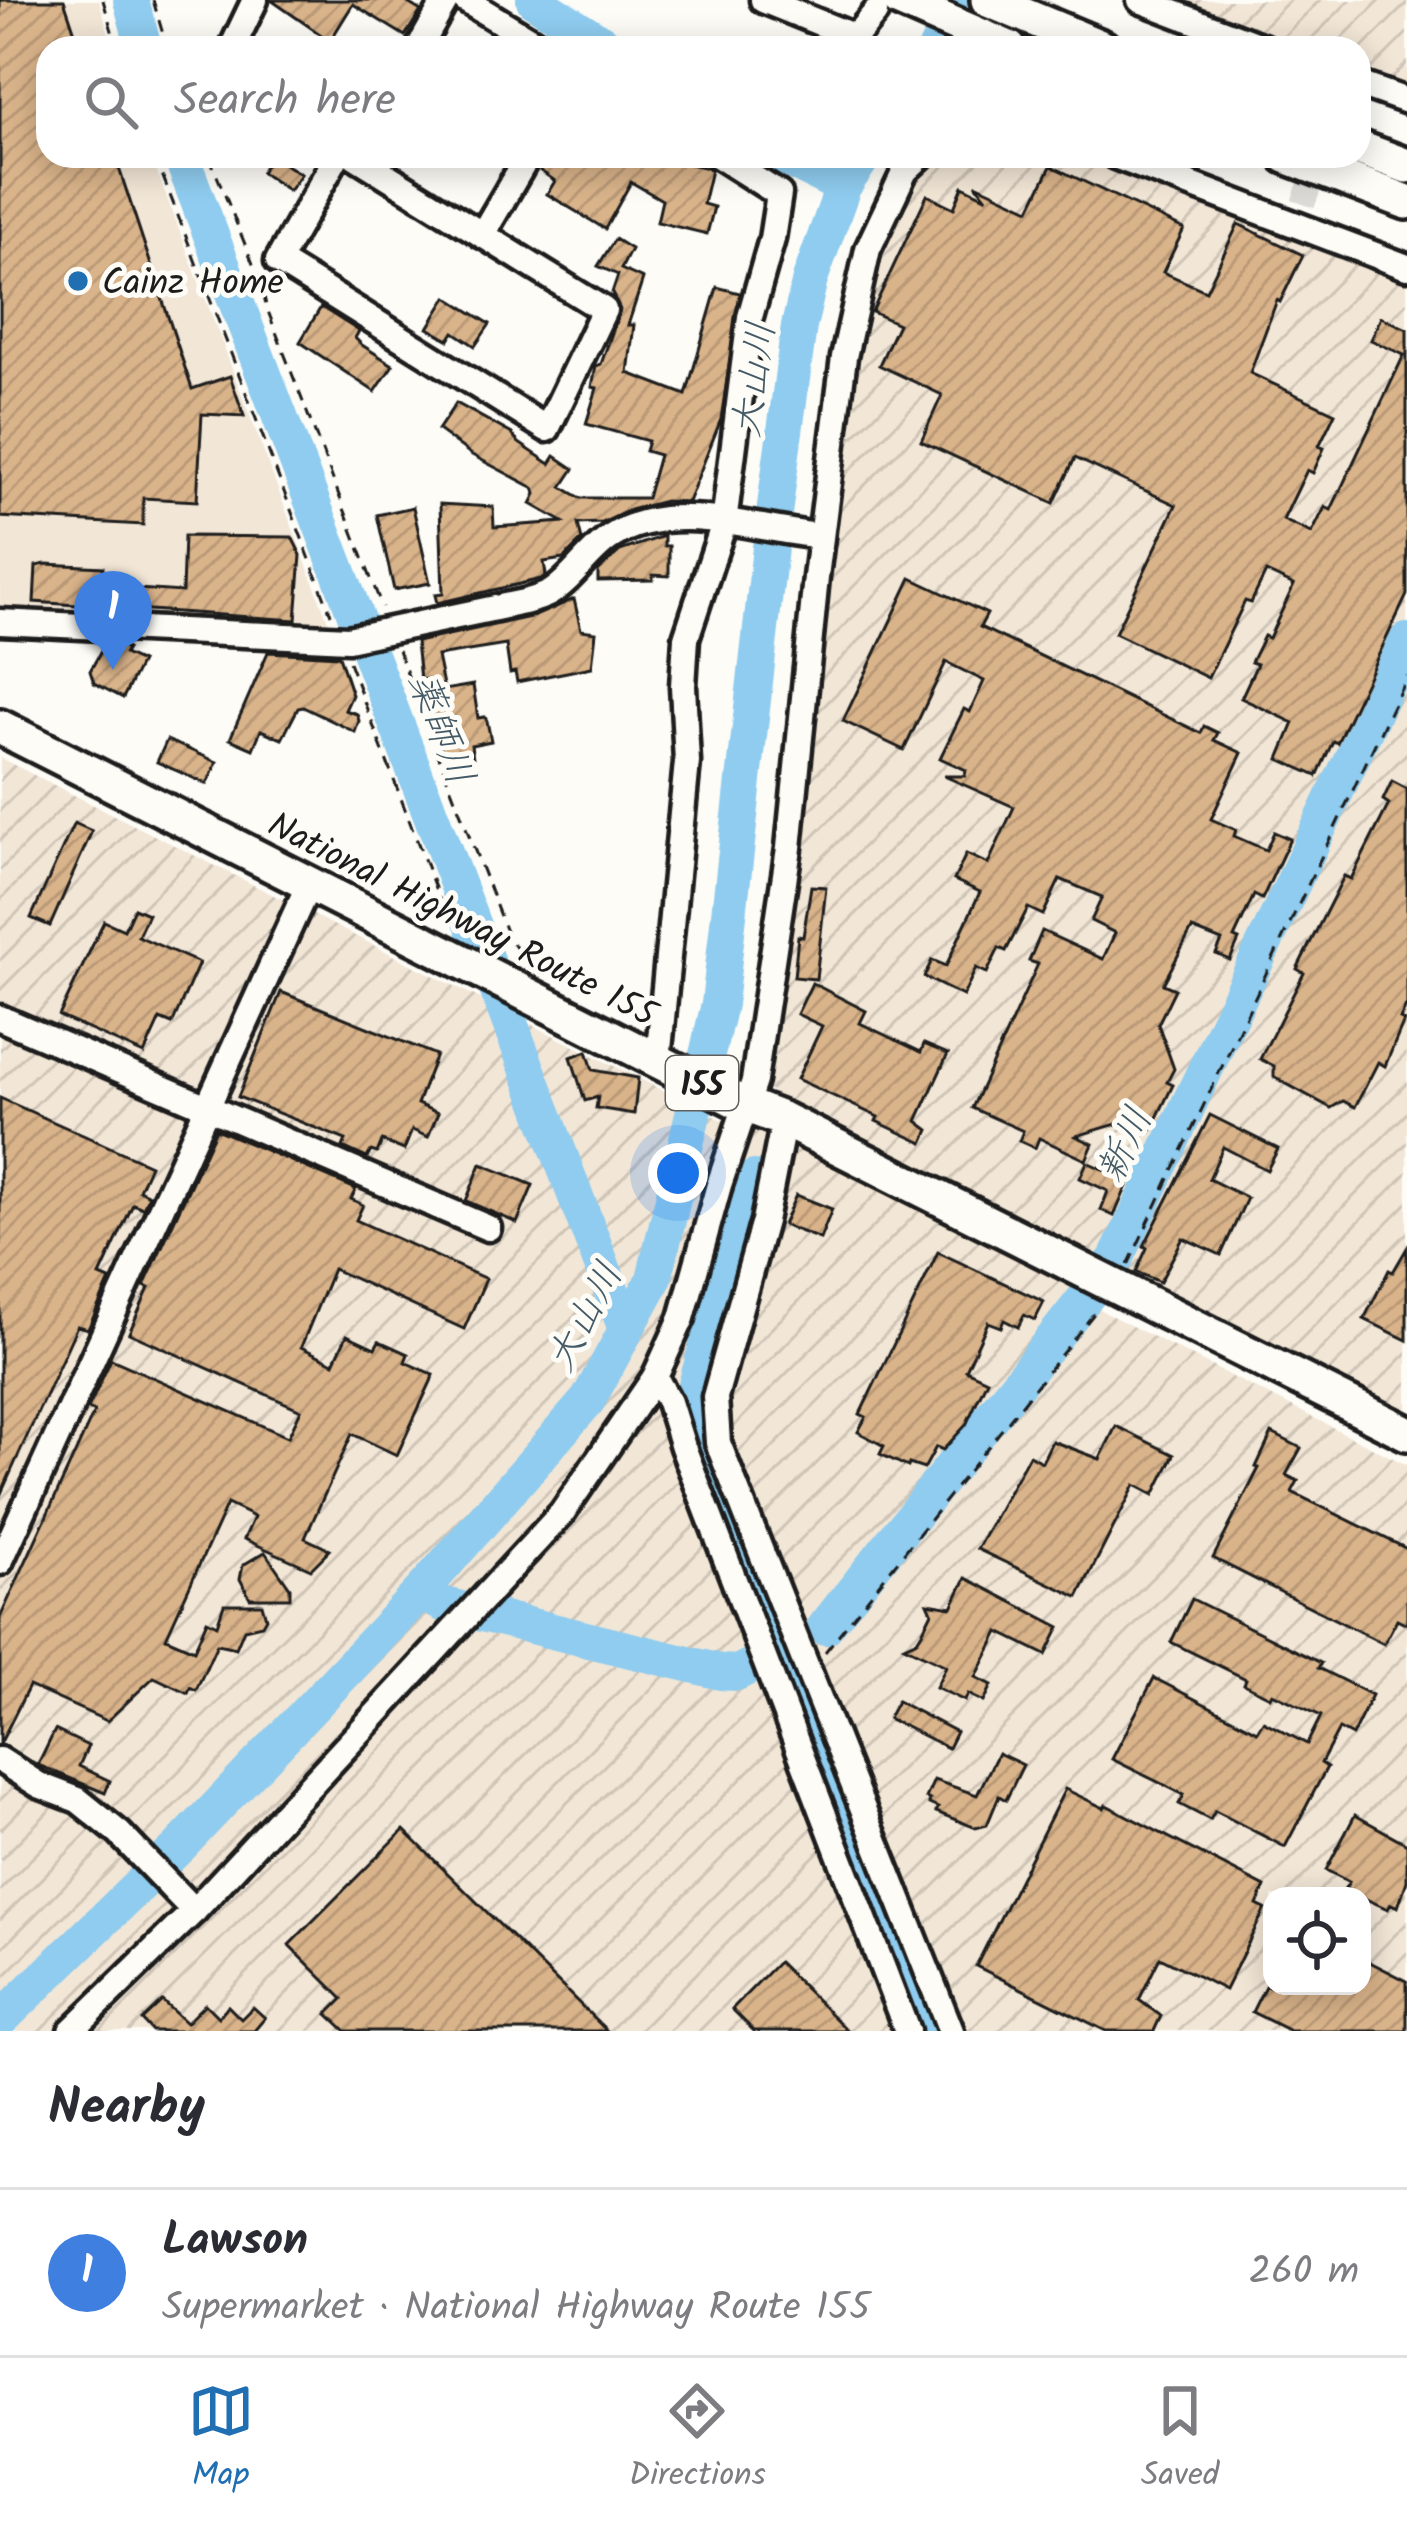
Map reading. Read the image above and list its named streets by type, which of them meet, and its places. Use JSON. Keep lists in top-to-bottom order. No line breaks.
{"streets":{"highway":["National Highway Route 155","155"]},"water":["大山川","薬師川","新川"],"places":["Cainz Home"],"page":{"search":"Search here","pins":"1","heading":"Nearby","list":[{"mark":"1","name":"Lawson","note":"Supermarket · National Highway Route 155","value":"260 m"}],"nav":["Map","Directions","Saved"]}}
